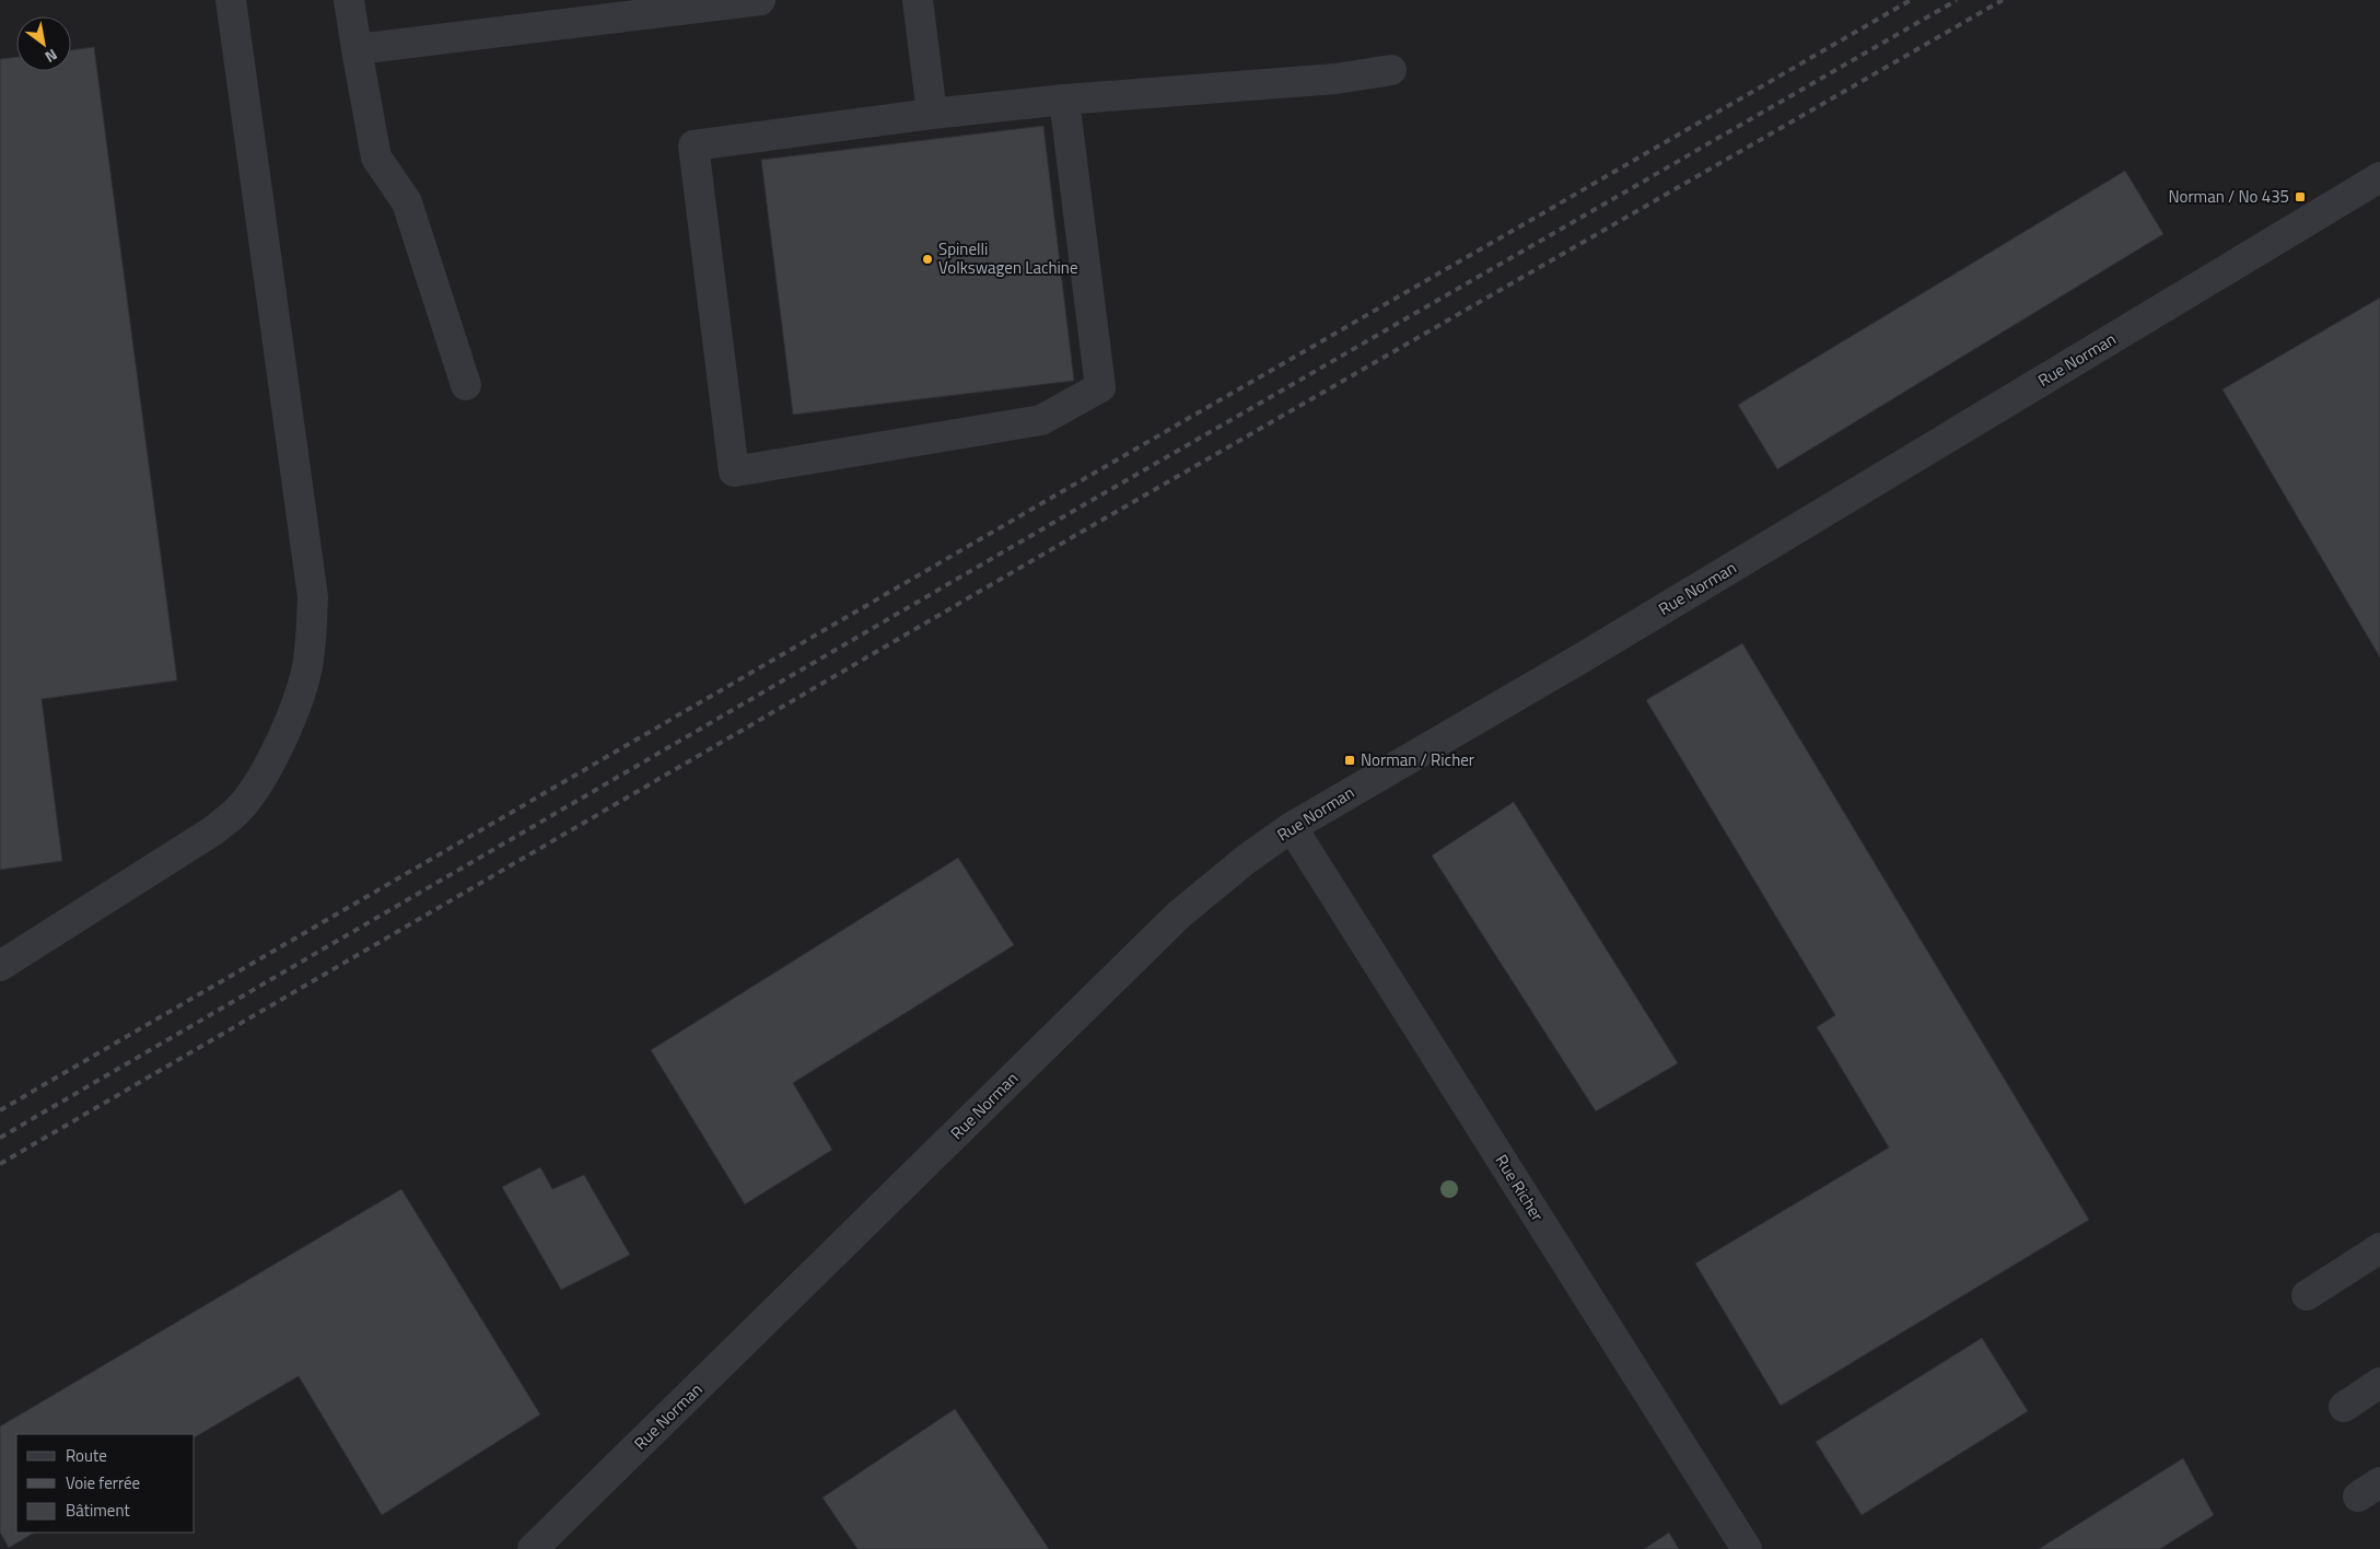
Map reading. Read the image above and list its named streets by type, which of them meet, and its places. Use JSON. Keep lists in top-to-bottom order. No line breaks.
{"streets":{"street":["Rue Norman","Rue Richer"]},"crossings":[["Rue Norman","Rue Richer"]],"places":{"transit":["Norman / No 435","Norman / Richer"],"other":["Spinelli Volkswagen Lachine"]},"legend":["Route","Voie ferrée","Bâtiment"],"north":"bottom right"}
